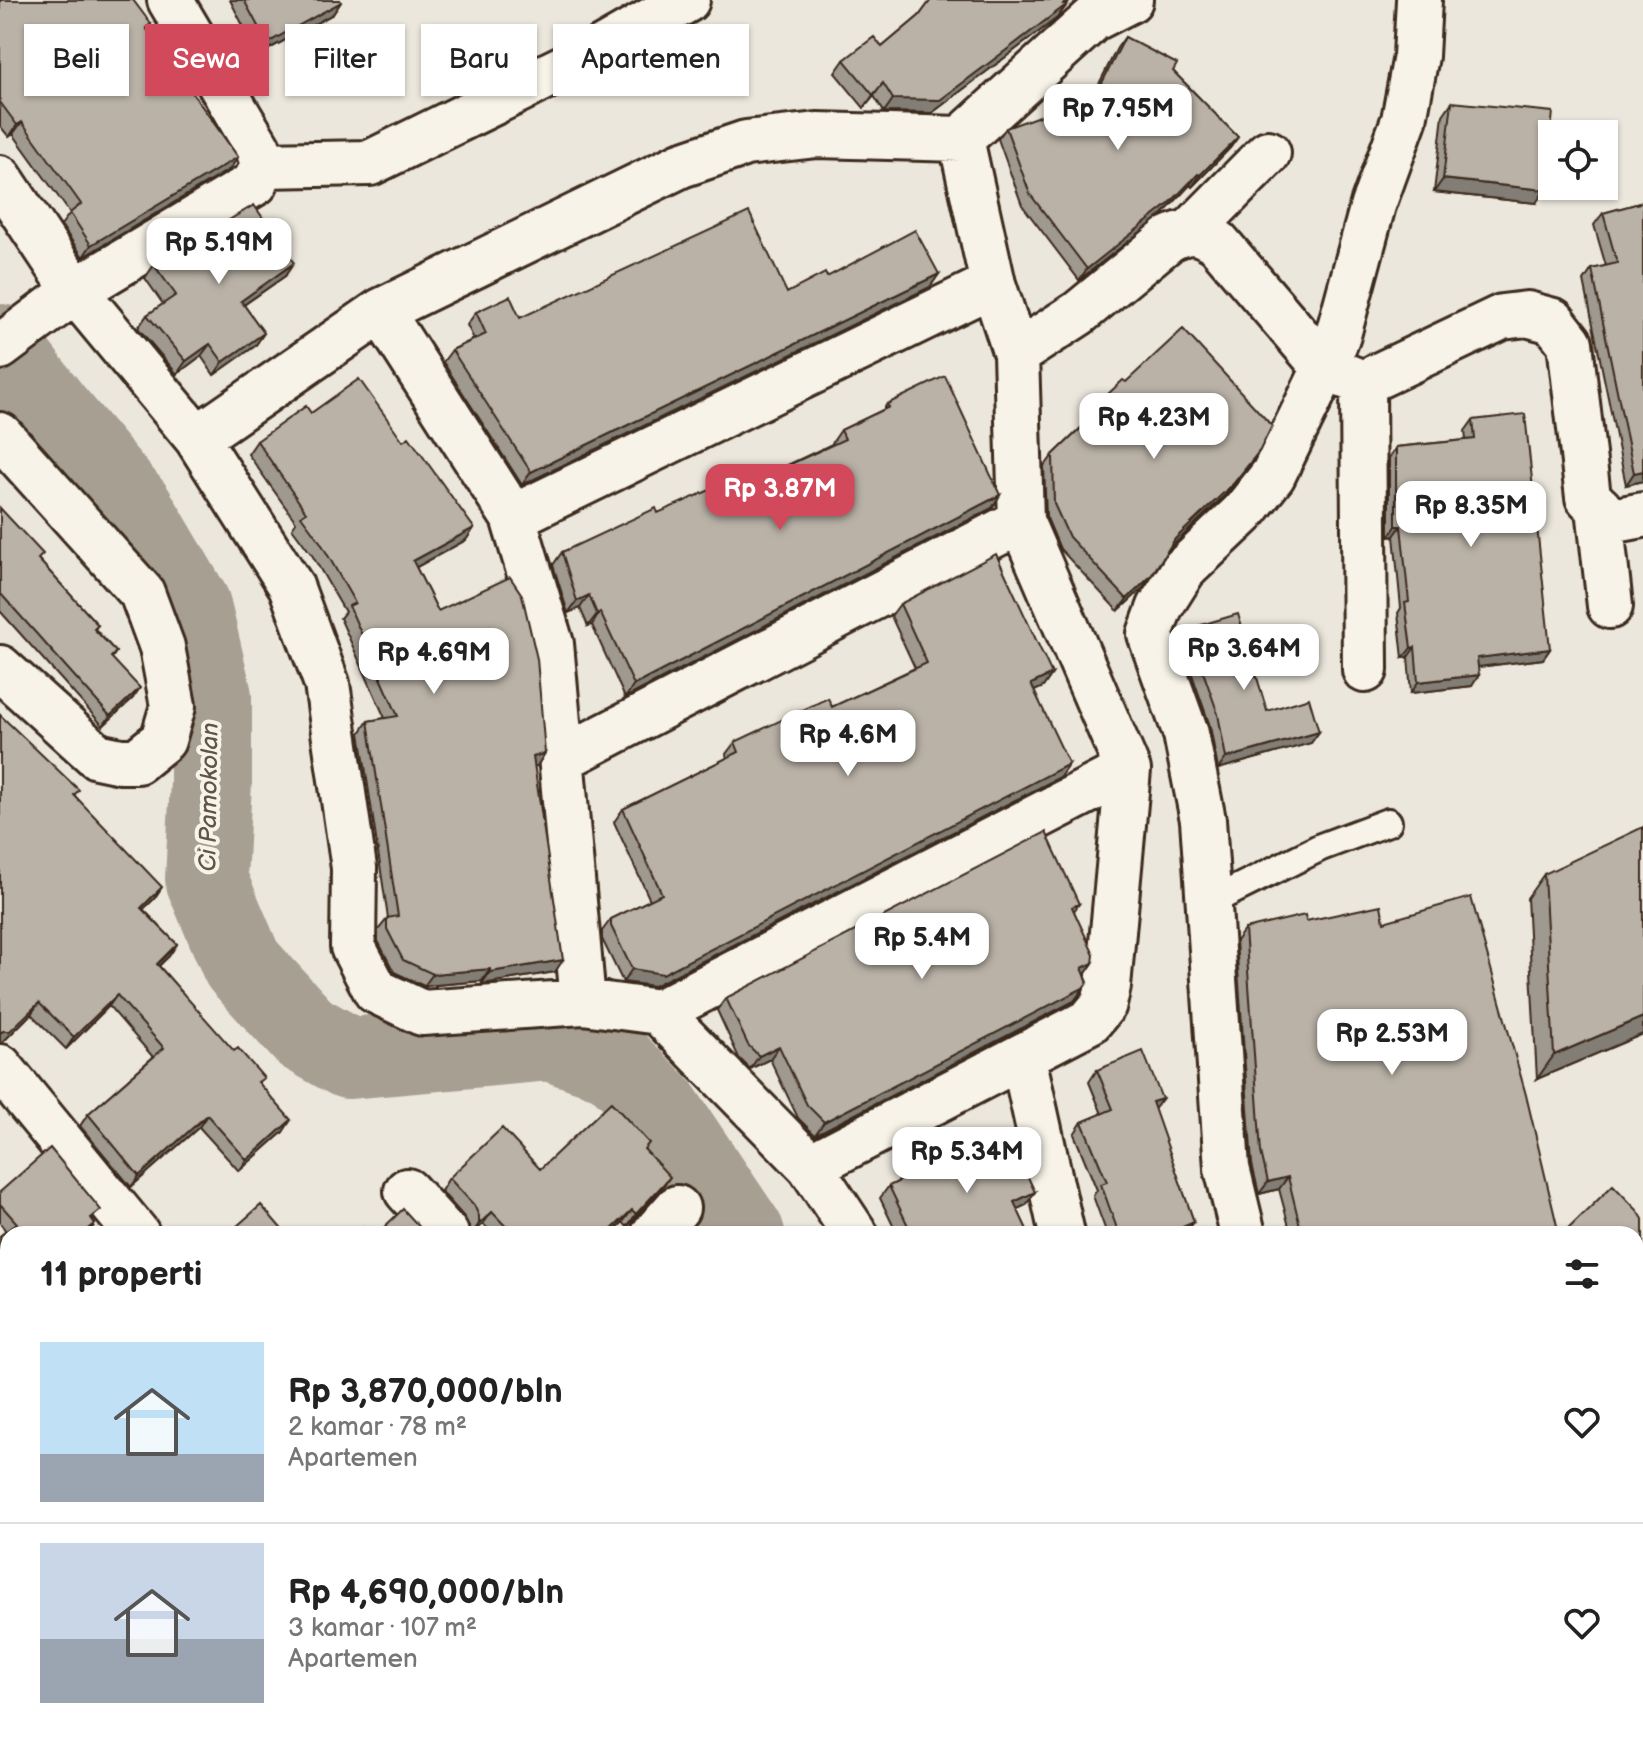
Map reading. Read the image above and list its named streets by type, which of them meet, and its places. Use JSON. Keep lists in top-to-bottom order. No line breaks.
{"water":["Ci Pamokolan"],"page":{"chip":["Beli","Sewa","Filter","Baru","Apartemen"],"price":["Rp 7.95M","Rp 5.19M","Rp 4.23M","Rp 3.87M","Rp 8.35M","Rp 3.64M","Rp 4.69M","Rp 4.6M","Rp 5.4M","Rp 2.53M","Rp 5.34M"],"heading":"11 properti","list":[{"name":"Rp 3,870,000/bln","note":"2 kamar · 78 m² · Apartemen"},{"name":"Rp 4,690,000/bln","note":"3 kamar · 107 m² · Apartemen"}]}}
